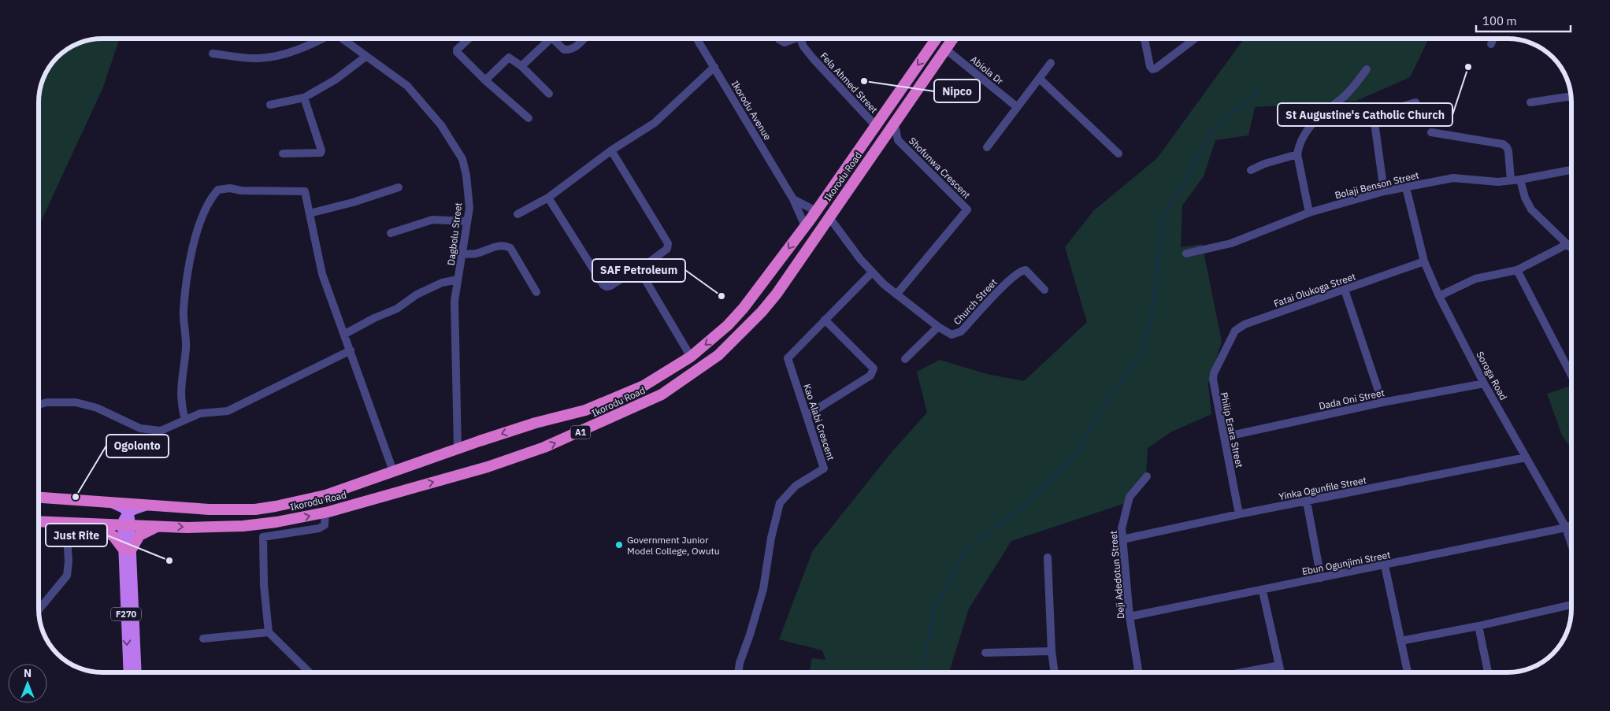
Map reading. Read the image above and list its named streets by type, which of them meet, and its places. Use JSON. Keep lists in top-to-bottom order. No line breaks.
{"streets":{"highway":["Ikorodu Road","A1"],"main road":["F270"],"street":["Abiola Dr","Fela Ahmed Street","Ikorodu Avenue","Shofunwa Crescent","Bolaji Benson Street","Dagbolu Street","Fatai Olukoga Street","Church Street","Soroga Road","Dada Oni Street","Kao Alabi Crescent","Philip Erara Street","Yinka Ogunfile Street","Ebun Ogunjimi Street","Deji Adedotun Street"]},"crossings":[["Abiola Dr","Ikorodu Road"],["Fela Ahmed Street","Ikorodu Road"],["Ikorodu Avenue","Ikorodu Road"],["Shofunwa Crescent","Ikorodu Road"],["Shofunwa Crescent","Church Street"],["Ikorodu Road","Dagbolu Street"],["Ikorodu Road","Church Street"],["Ikorodu Road","F270"],["Bolaji Benson Street","Soroga Road"],["Fatai Olukoga Street","Soroga Road"],["Fatai Olukoga Street","Philip Erara Street"],["Church Street","Kao Alabi Crescent"],["Soroga Road","Dada Oni Street"],["Soroga Road","Yinka Ogunfile Street"],["Soroga Road","Ebun Ogunjimi Street"],["Dada Oni Street","Philip Erara Street"],["Philip Erara Street","Yinka Ogunfile Street"],["Yinka Ogunfile Street","Deji Adedotun Street"],["Ebun Ogunjimi Street","Deji Adedotun Street"]],"places":["St Augustine's Catholic Church","Nipco","SAF Petroleum","Ogolonto","Government Junior Model College, Owutu","Just Rite"],"scale_bar":"100 m","north":"top"}
